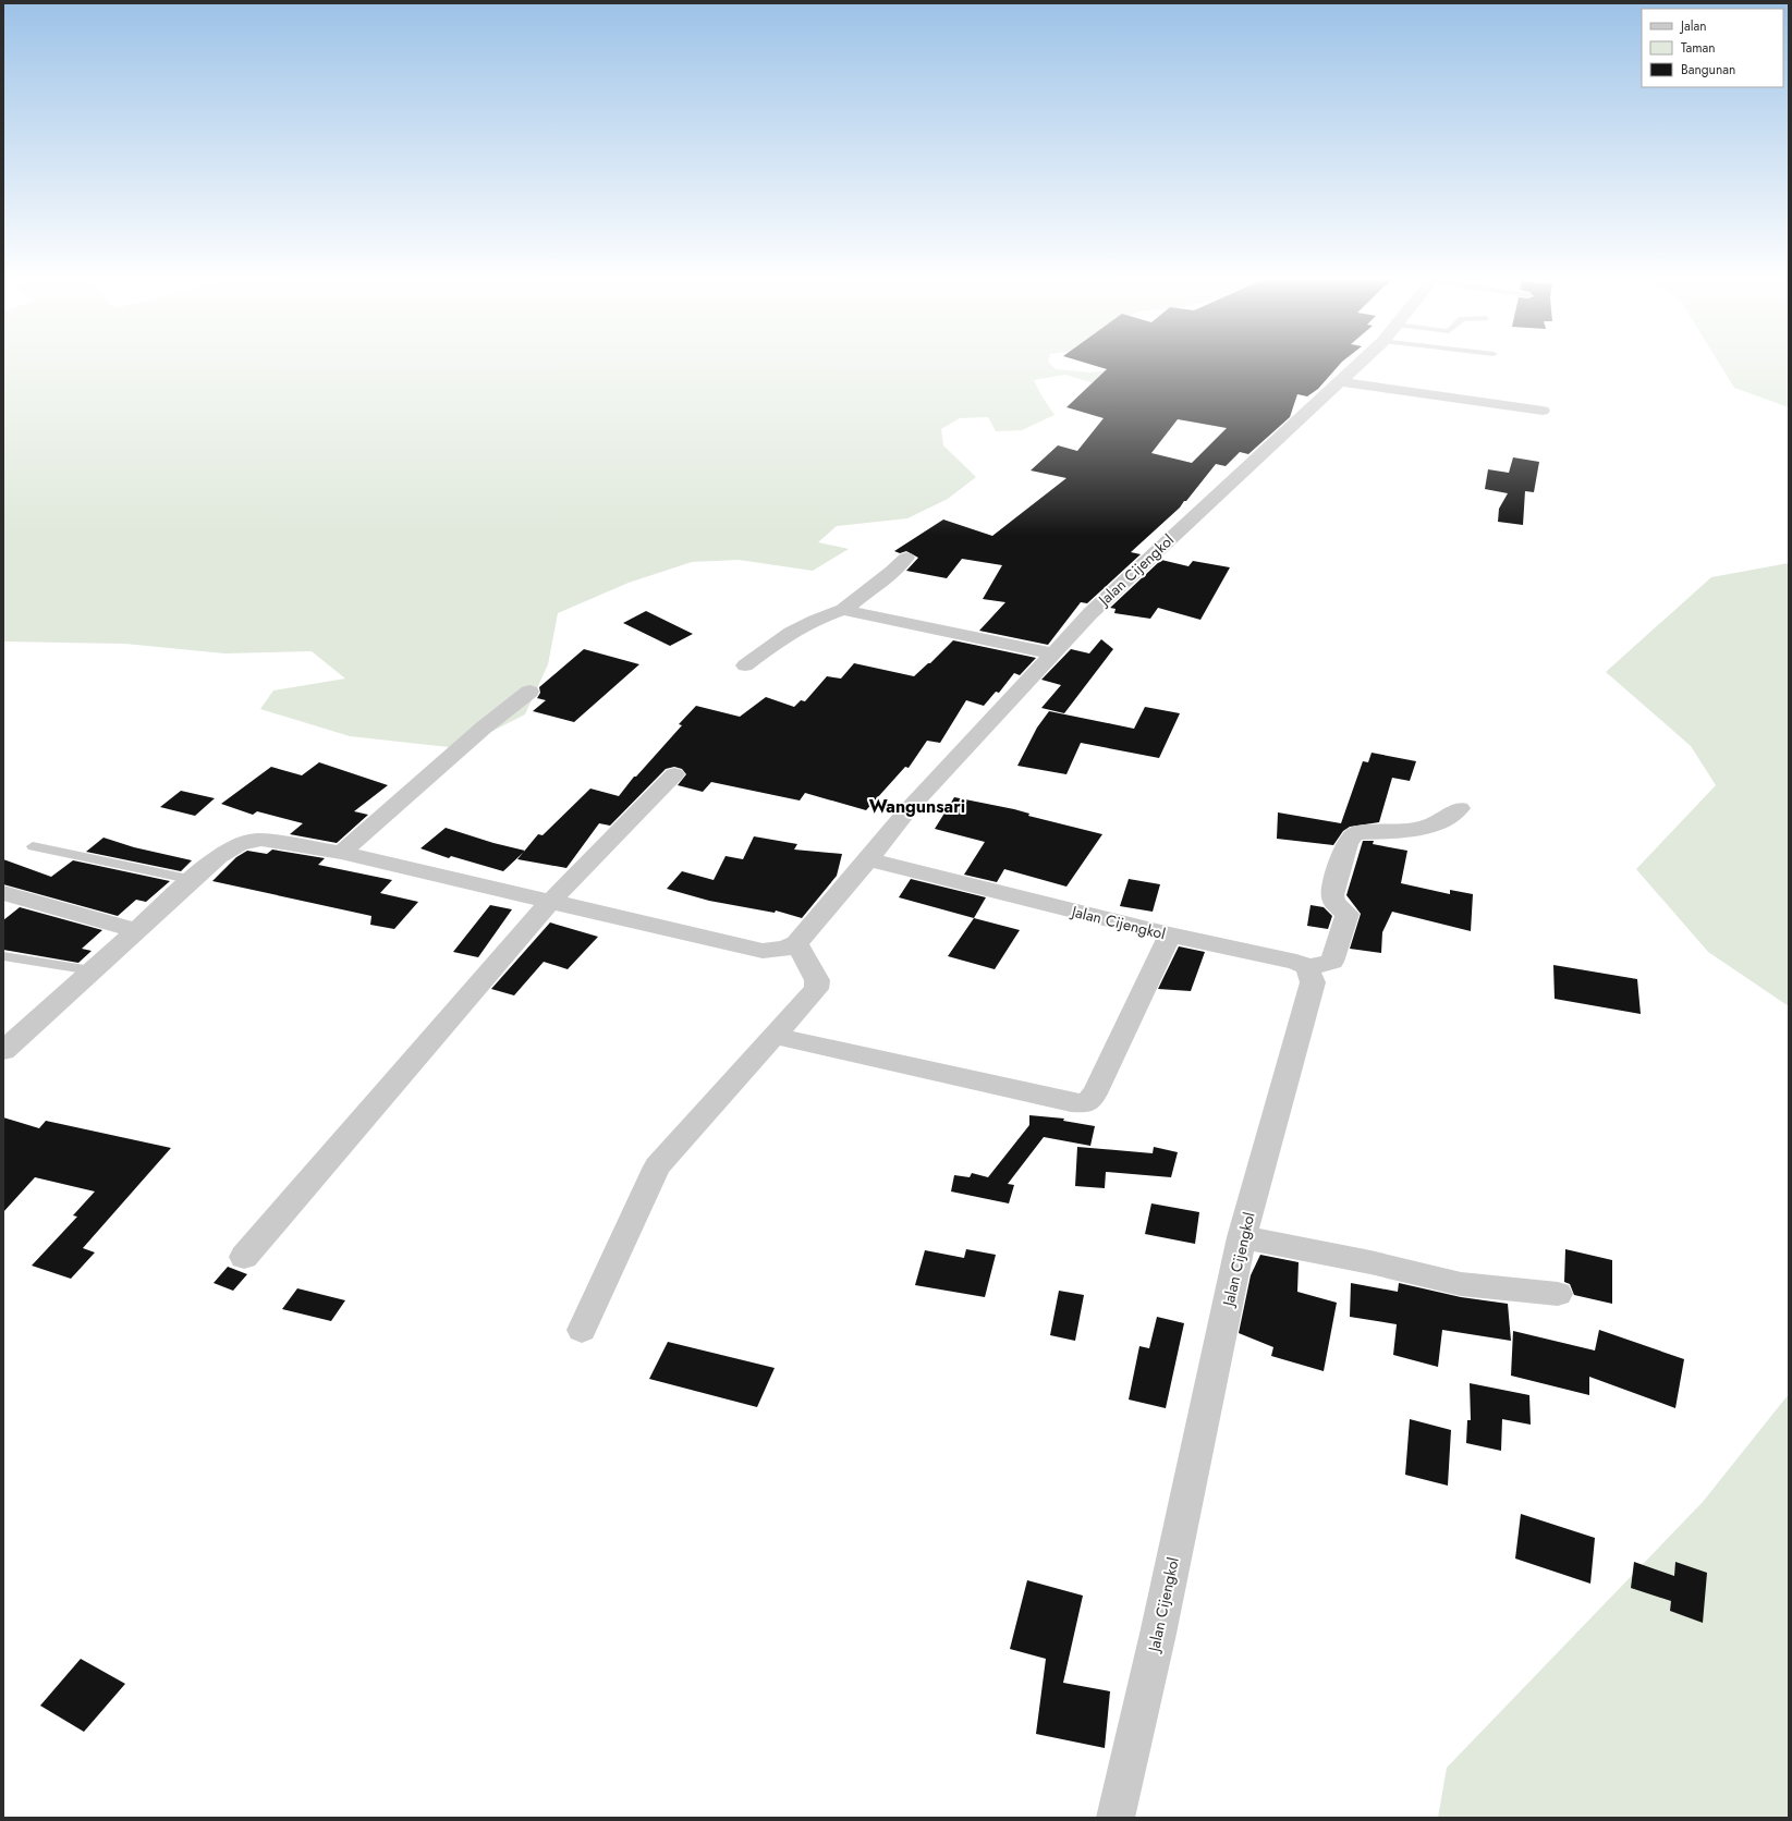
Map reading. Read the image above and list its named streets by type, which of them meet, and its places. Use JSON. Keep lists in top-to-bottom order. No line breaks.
{"streets":{"street":["Jalan Cijengkol"]},"districts":["Wangunsari"],"legend":["Jalan","Taman","Bangunan"]}
